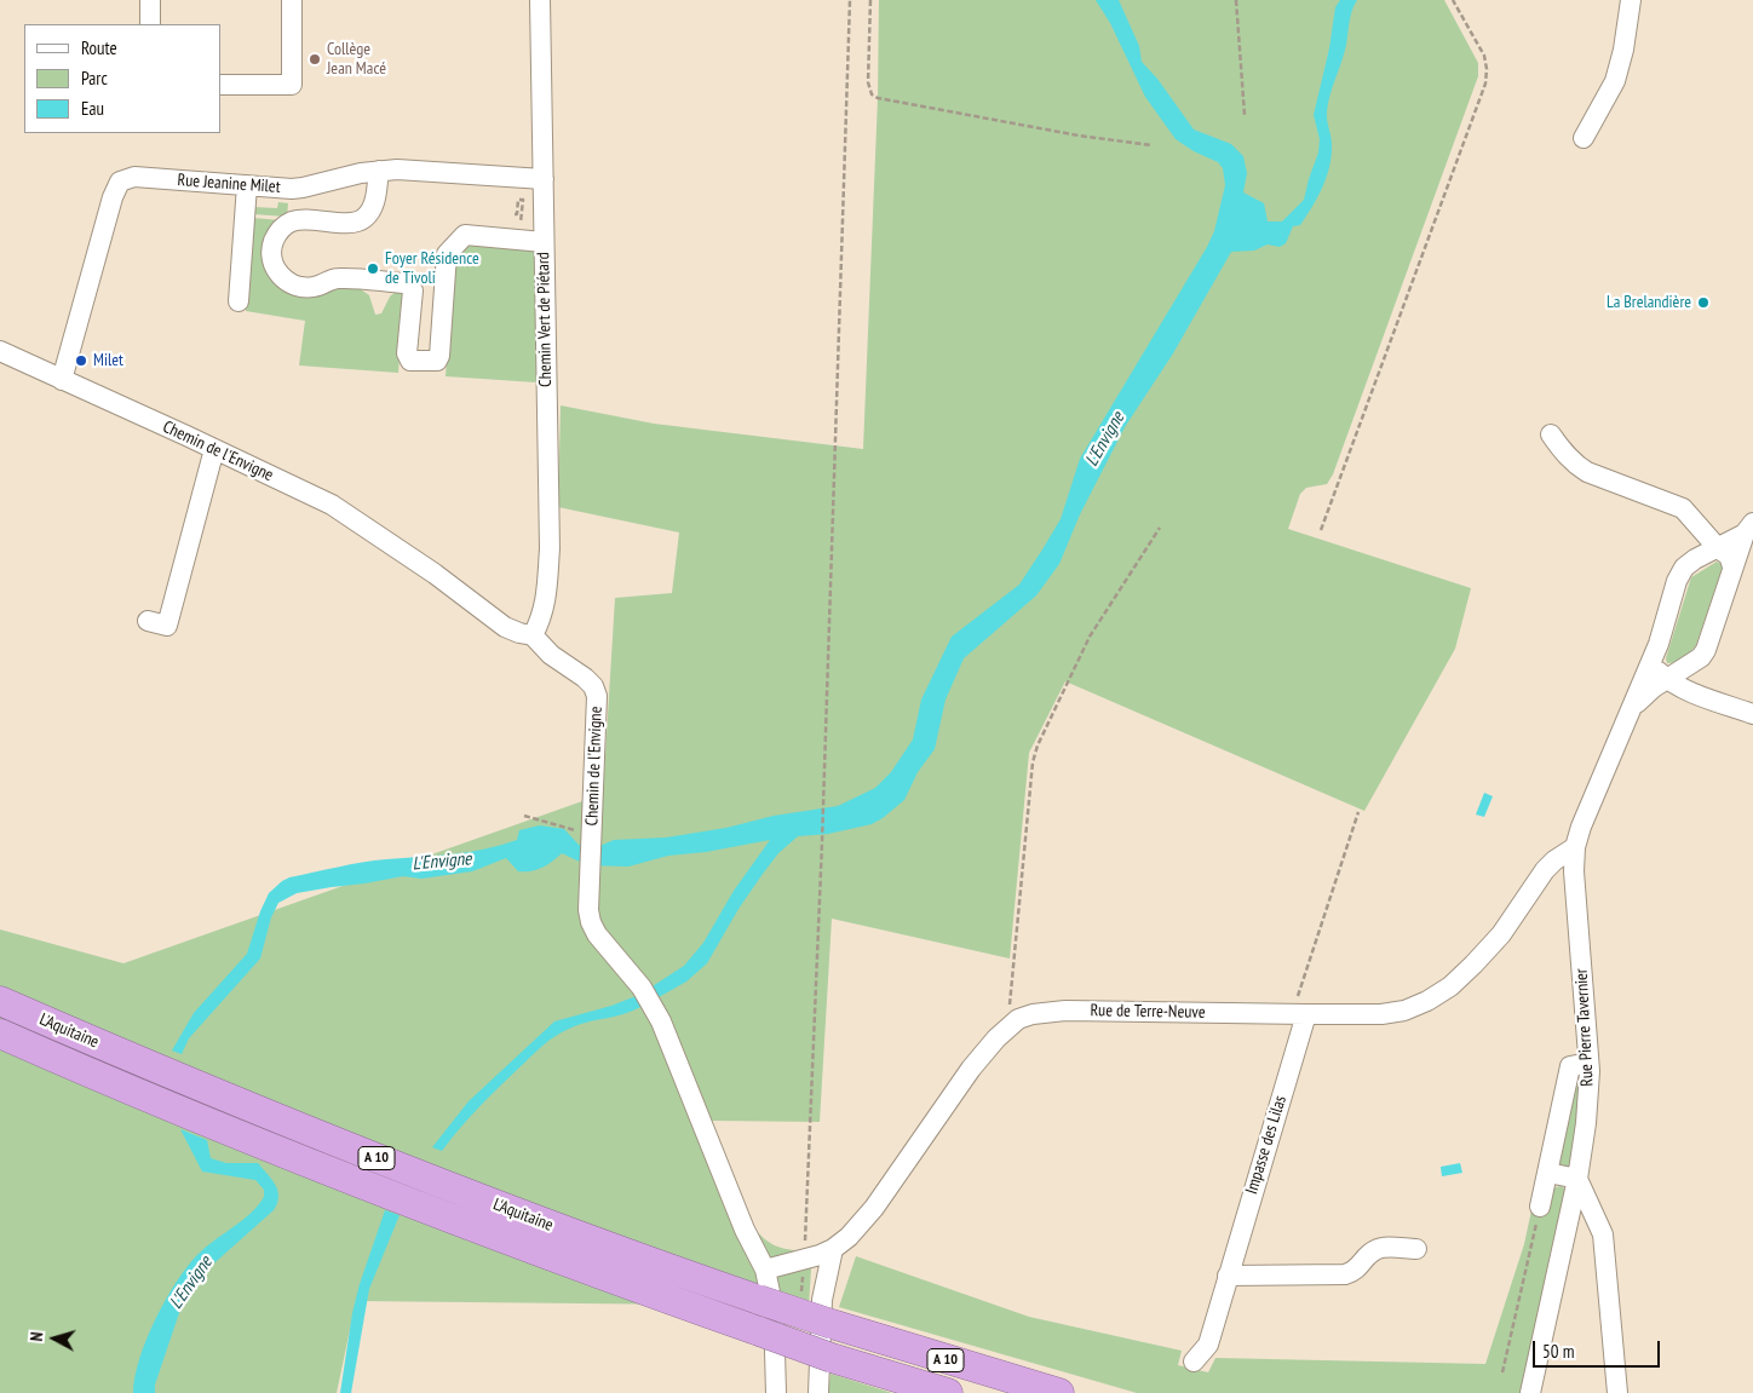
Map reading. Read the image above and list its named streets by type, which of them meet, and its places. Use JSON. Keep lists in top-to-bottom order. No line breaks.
{"streets":{"highway":["L'Aquitaine","A 10"],"street":["Rue Jeanine Milet","Chemin Vert de Piétard","Chemin de l'Envigne","Rue de Terre-Neuve","Rue Pierre Tavernier","Impasse des Lilas"]},"crossings":[["Rue Jeanine Milet","Chemin Vert de Piétard"],["Rue Jeanine Milet","Chemin de l'Envigne"],["Chemin Vert de Piétard","Chemin de l'Envigne"],["Chemin de l'Envigne","Rue de Terre-Neuve"],["Rue de Terre-Neuve","Rue Pierre Tavernier"],["Rue de Terre-Neuve","Impasse des Lilas"]],"water":["L'Envigne"],"places":["Collège Jean Macé","Foyer Résidence de Tivoli","La Brelandière","Milet"],"legend":["Route","Parc","Eau"],"scale_bar":"50 m","north":"left"}
